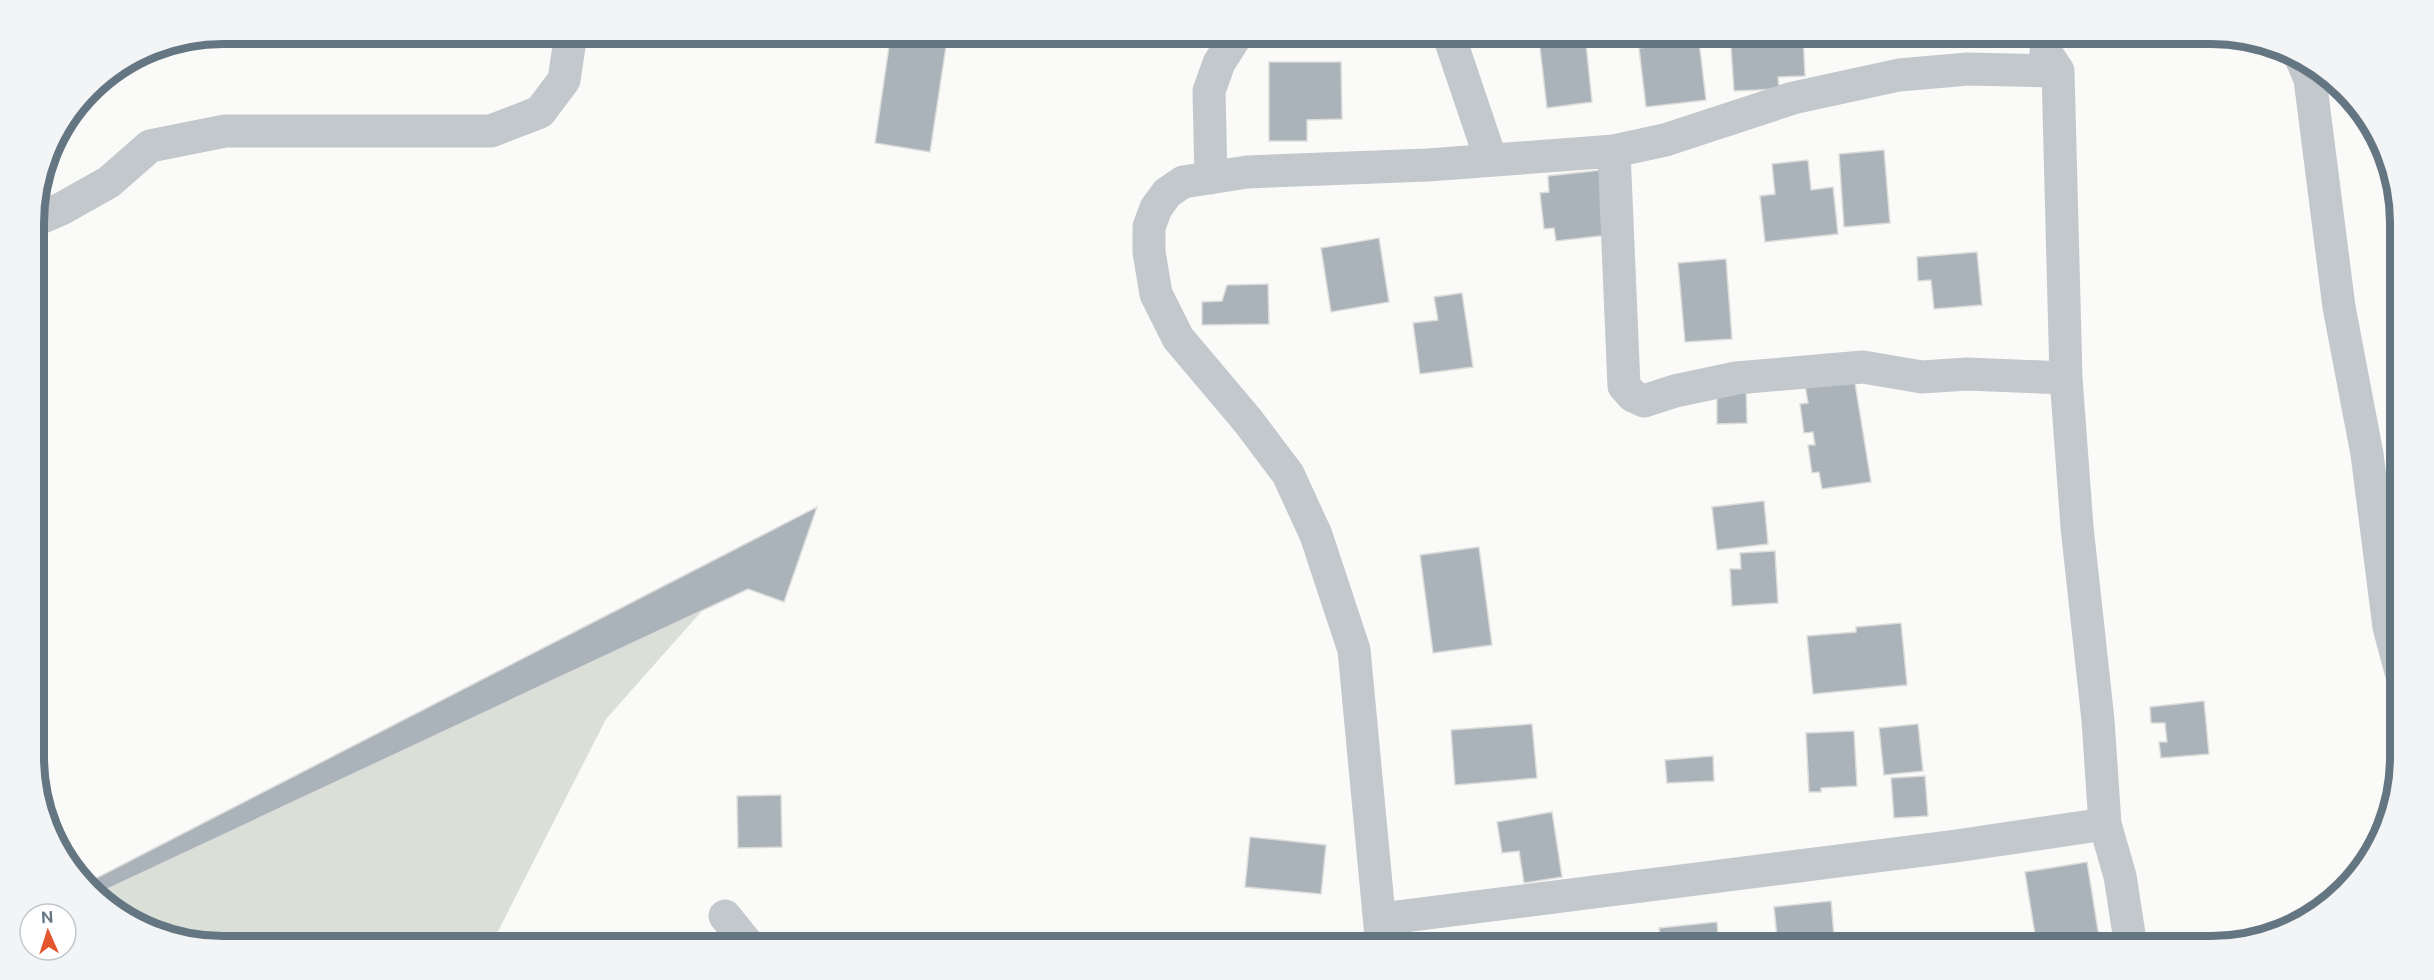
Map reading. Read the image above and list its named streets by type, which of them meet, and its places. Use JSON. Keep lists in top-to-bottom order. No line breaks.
{"north":"top"}
